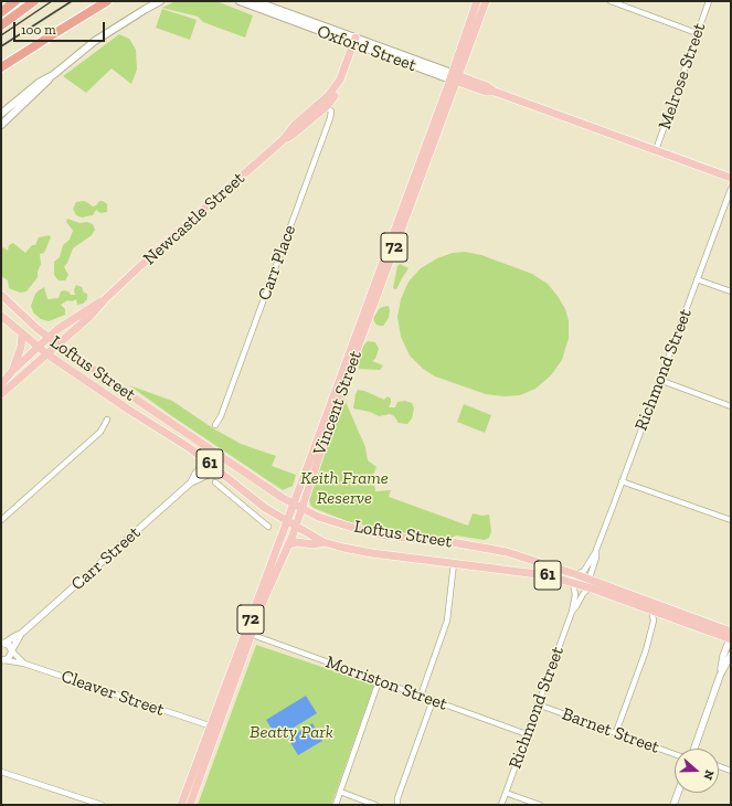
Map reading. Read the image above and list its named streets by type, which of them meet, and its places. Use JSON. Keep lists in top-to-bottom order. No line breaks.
{"streets":{"main road":["Oxford Street","Newcastle Street","72","Loftus Street","Vincent Street","61"],"street":["Melrose Street","Carr Place","Richmond Street","Carr Street","Morriston Street","Cleaver Street","Barnet Street"]},"crossings":[["Oxford Street","Melrose Street"],["Oxford Street","Newcastle Street"],["Oxford Street","Vincent Street"],["Newcastle Street","Carr Place"],["Newcastle Street","Loftus Street"],["Loftus Street","Richmond Street"],["Loftus Street","Vincent Street"],["Loftus Street","Carr Street"],["Richmond Street","Morriston Street"],["Richmond Street","Barnet Street"],["Vincent Street","Morriston Street"],["Vincent Street","Cleaver Street"],["Carr Street","Cleaver Street"]],"parks":["Keith Frame Reserve","Beatty Park"],"scale_bar":"100 m","north":"right"}
